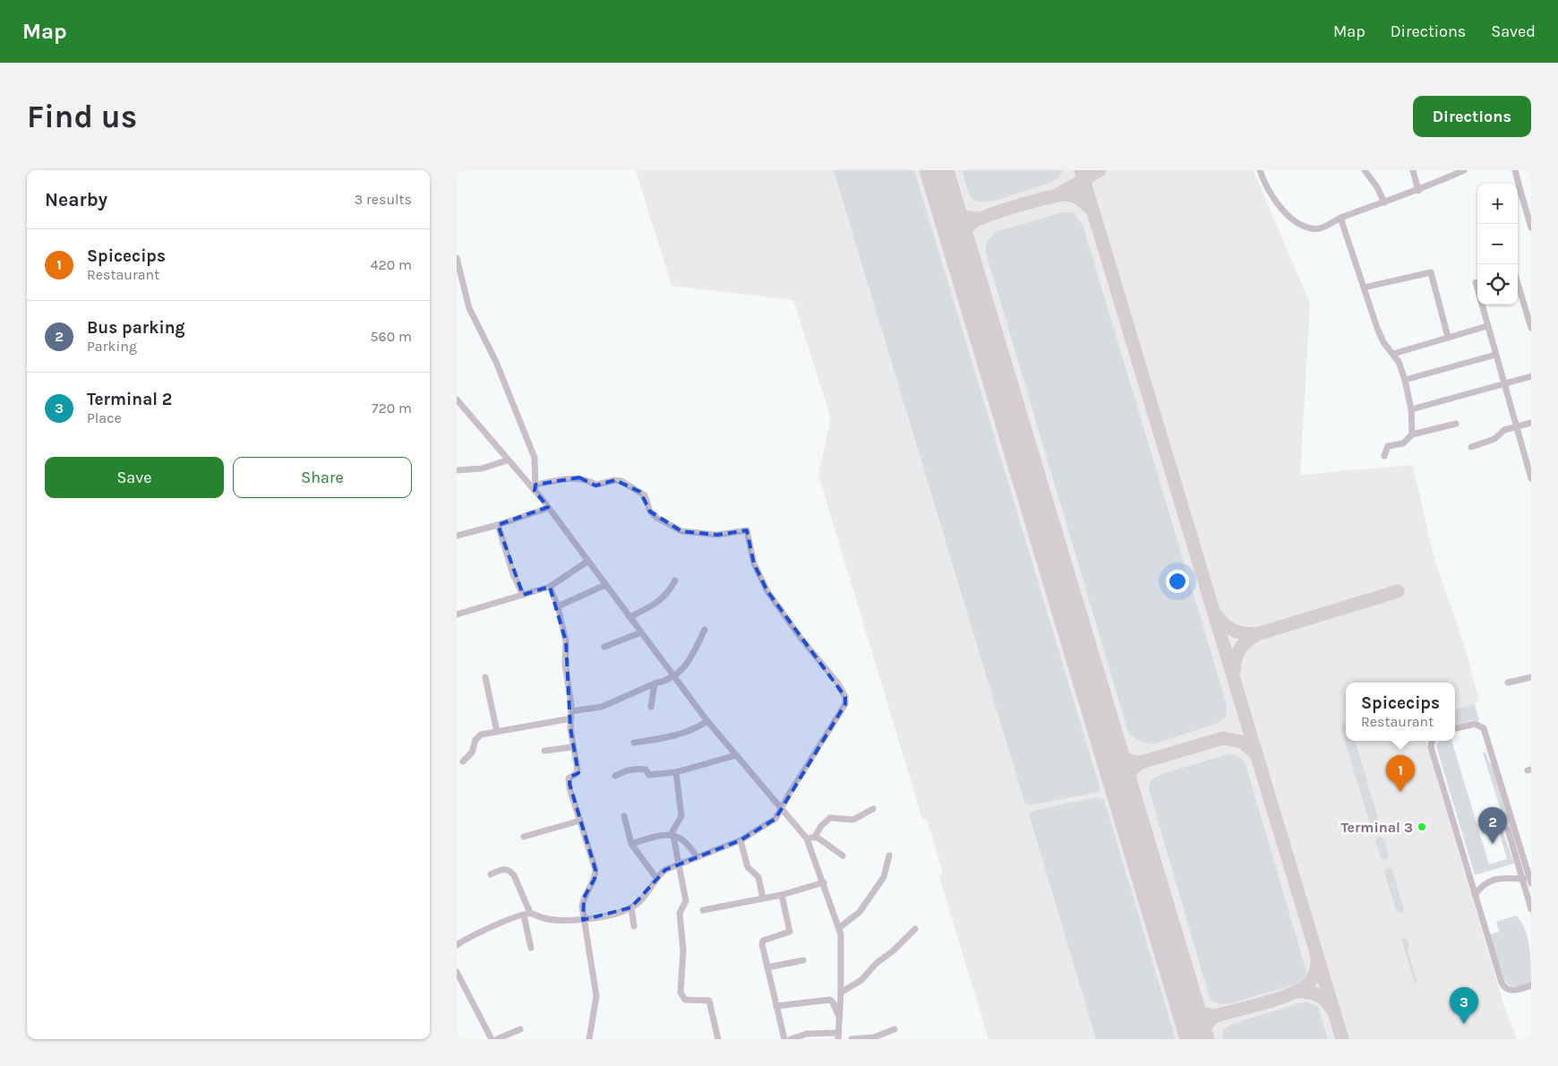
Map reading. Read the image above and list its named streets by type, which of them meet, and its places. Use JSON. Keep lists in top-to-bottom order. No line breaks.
{"places":["Terminal 3"],"page":{"header":"Map","nav":["Map","Directions","Saved"],"buttons":["Directions",["Save","Share"]],"title":"Find us","heading":["Nearby","3 results"],"map_buttons":["+","−"],"list":[{"mark":"1","name":"Spicecips","note":"Restaurant","value":"420 m"},{"mark":"2","name":"Bus parking","note":"Parking","value":"560 m"},{"mark":"3","name":"Terminal 2","note":"Place","value":"720 m"}],"popup":["Spicecips","Restaurant"],"pins":["1","2","3"]}}
